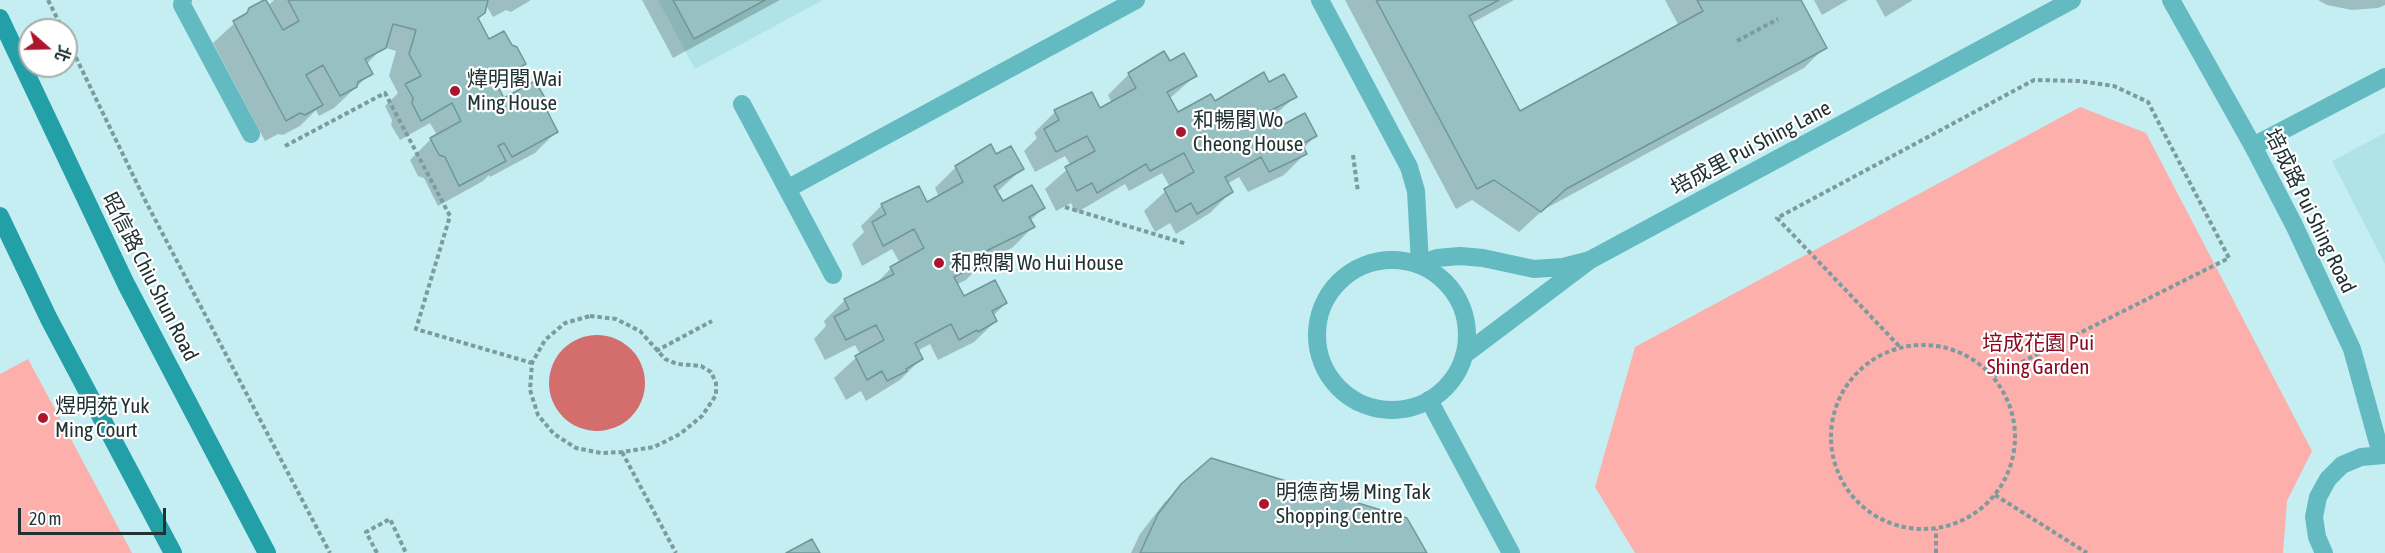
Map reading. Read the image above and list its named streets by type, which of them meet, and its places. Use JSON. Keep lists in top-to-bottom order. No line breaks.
{"streets":{"main road":["昭信路 Chiu Shun Road"],"street":["培成里 Pui Shing Lane","培成路 Pui Shing Road"]},"parks":["培成花園 Pui Shing Garden"],"places":["煒明閣 Wai Ming House","和暢閣 Wo Cheong House","和煦閣 Wo Hui House","煜明苑 Yuk Ming Court","明德商場 Ming Tak Shopping Centre"],"scale_bar":"20 m","north":"right"}
